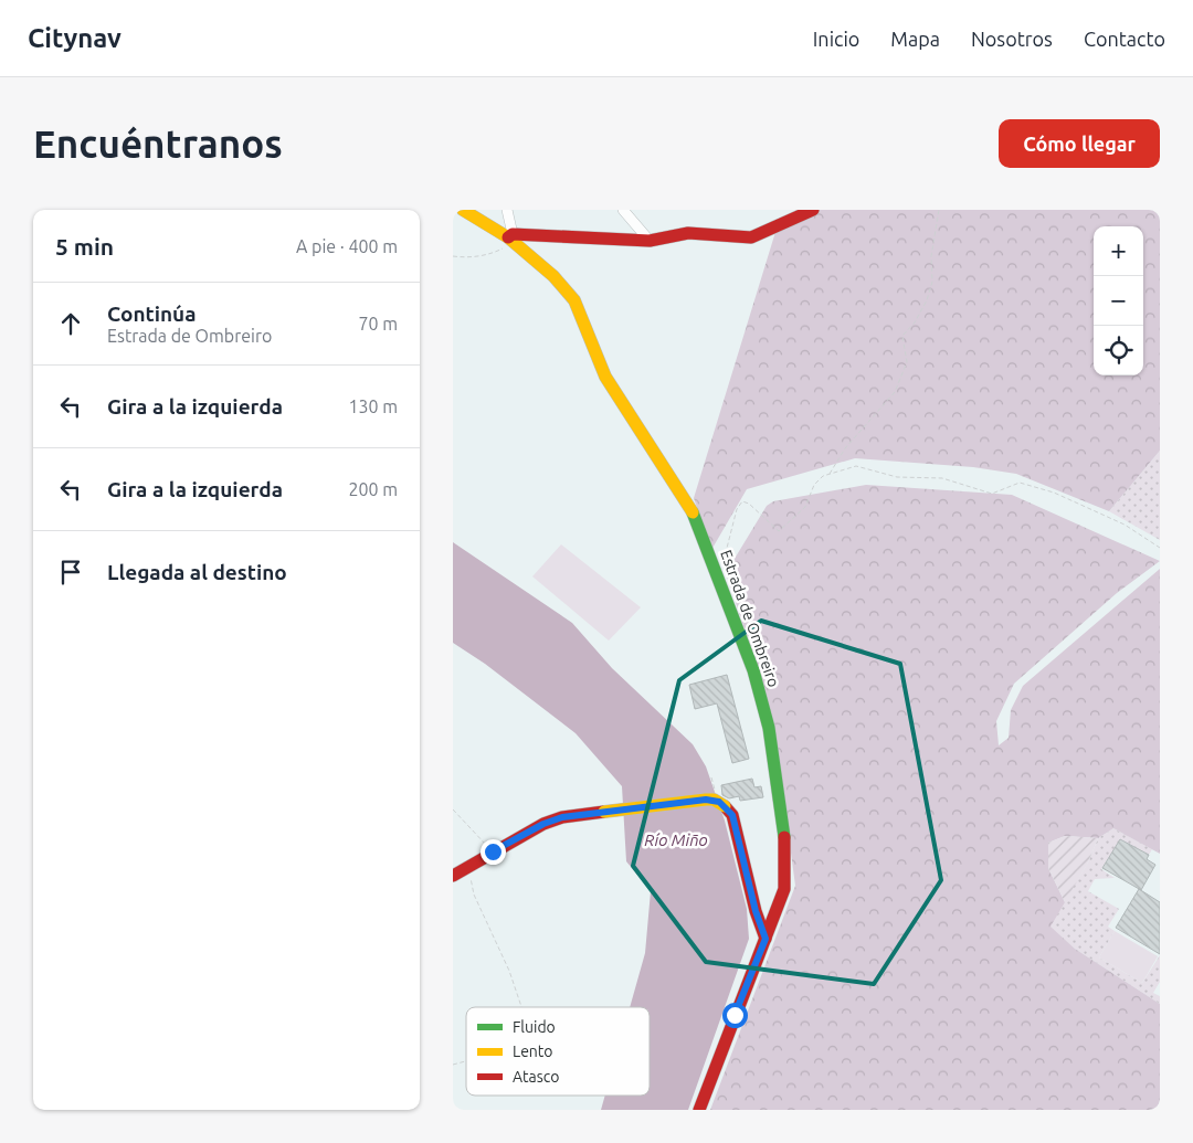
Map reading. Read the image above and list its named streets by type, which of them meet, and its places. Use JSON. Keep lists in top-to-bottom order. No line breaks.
{"streets":{"street":["Estrada de Ombreiro"]},"water":["Río Miño"],"legend":["Fluido","Lento","Atasco"],"page":{"header":"Citynav","nav":["Inicio","Mapa","Nosotros","Contacto"],"buttons":"Cómo llegar","title":"Encuéntranos","heading":["5 min","A pie · 400 m"],"map_buttons":["+","−"],"list":[["Continúa","Estrada de Ombreiro","70 m"],["Gira a la izquierda","130 m"],["Gira a la izquierda","200 m"],"Llegada al destino"]}}
